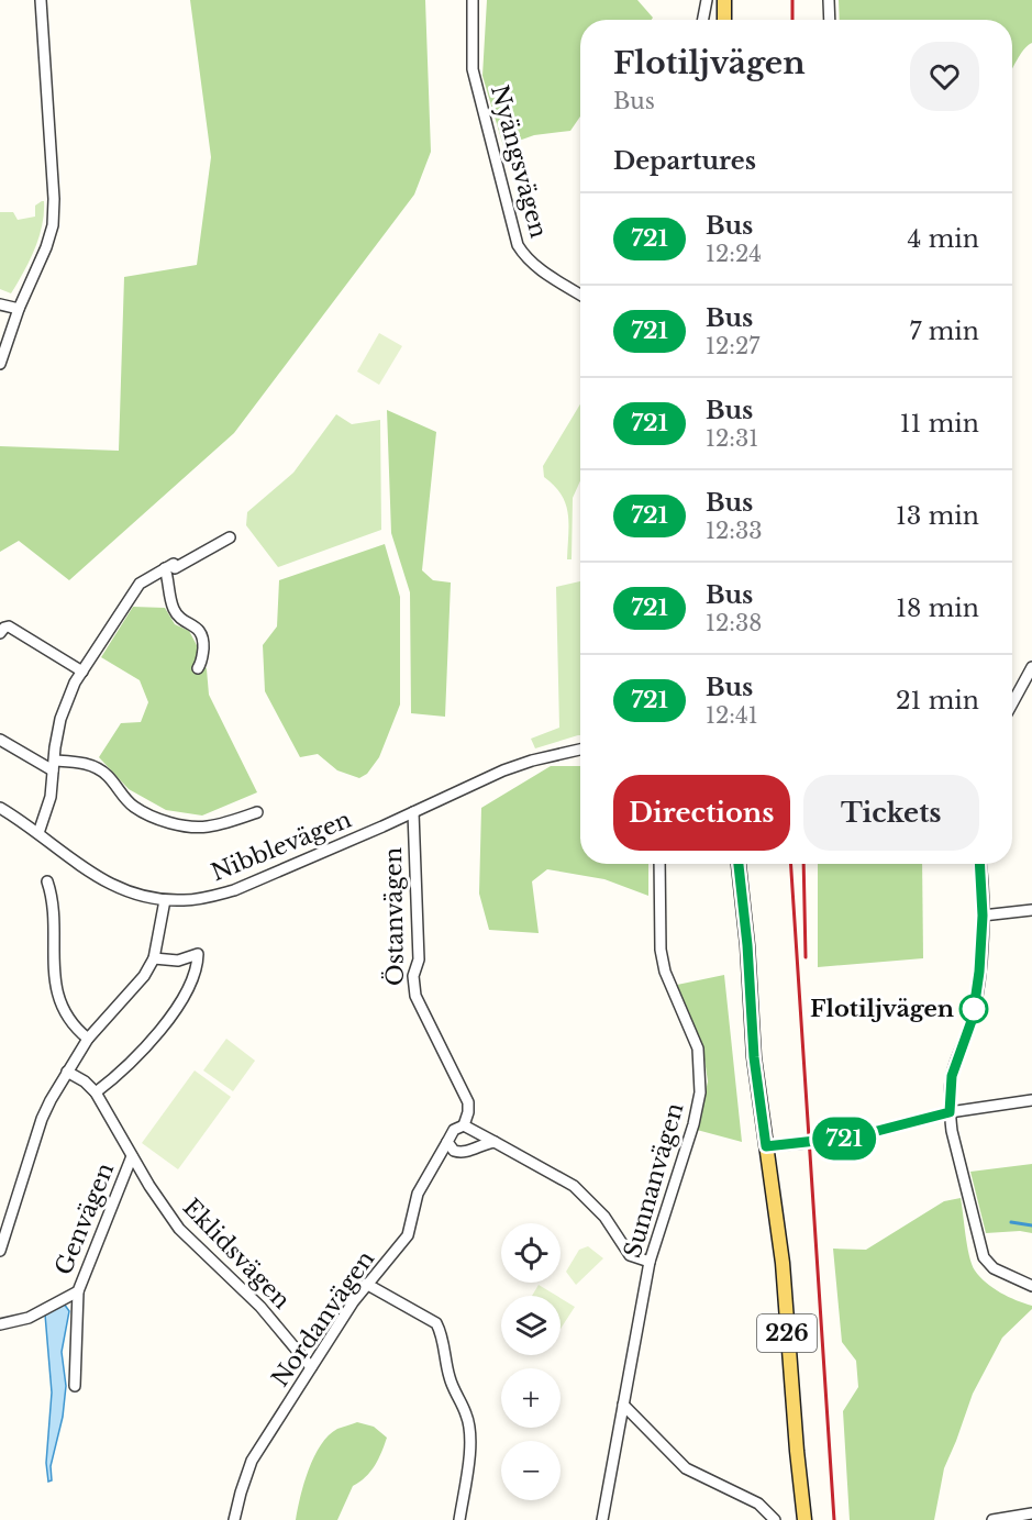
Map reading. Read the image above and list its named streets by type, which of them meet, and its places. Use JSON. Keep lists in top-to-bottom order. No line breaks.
{"streets":{"main road":["226"],"street":["Nyängsvägen","Nibblevägen","Östanvägen","Sunnanvägen","Genvägen","Eklidsvägen","Nordanvägen"]},"crossings":[["Nibblevägen","Östanvägen"],["Genvägen","Eklidsvägen"],["Eklidsvägen","Nordanvägen"]],"places":["Flotiljvägen"],"lines":["bus line 721"],"page":{"on_map":"721","heading":[["Flotiljvägen","Bus"],"Departures"],"list":[{"mark":"721","name":"Bus","note":"12:24","value":"4 min"},{"mark":"721","name":"Bus","note":"12:27","value":"7 min"},{"mark":"721","name":"Bus","note":"12:31","value":"11 min"},{"mark":"721","name":"Bus","note":"12:33","value":"13 min"},{"mark":"721","name":"Bus","note":"12:38","value":"18 min"},{"mark":"721","name":"Bus","note":"12:41","value":"21 min"}],"buttons":["Directions","Tickets"],"map_buttons":["+","−"]}}
